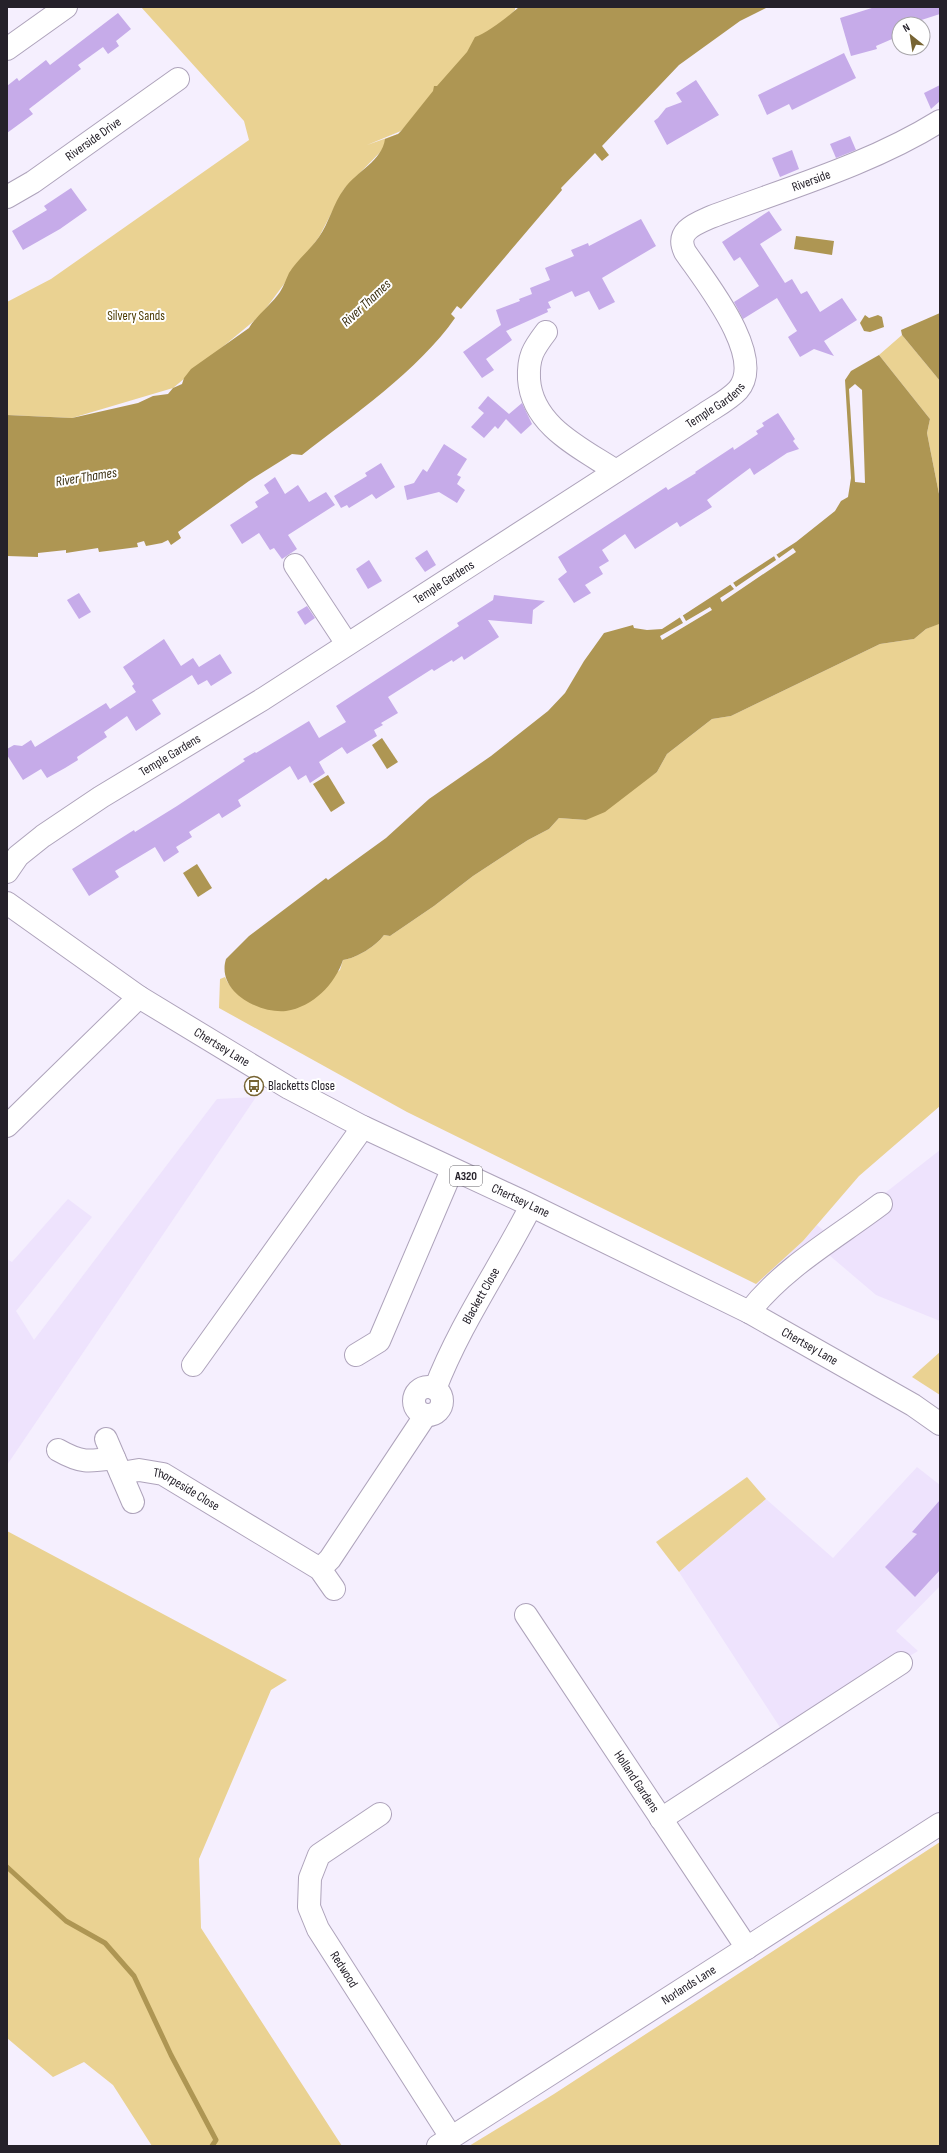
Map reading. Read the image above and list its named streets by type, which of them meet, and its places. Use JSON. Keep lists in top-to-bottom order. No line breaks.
{"streets":{"street":["Riverside Drive","Riverside","Temple Gardens","Chertsey Lane","A320","Blackett Close","Thorpeside Close","Holland Gardens","Redwood","Norlands Lane"]},"crossings":[["Riverside","Temple Gardens"],["Chertsey Lane","Blackett Close"],["Blackett Close","Thorpeside Close"],["Holland Gardens","Norlands Lane"],["Redwood","Norlands Lane"]],"water":["River Thames"],"parks":["Silvery Sands"],"places":{"bus stop":["Blacketts Close"]},"north":"top left"}
